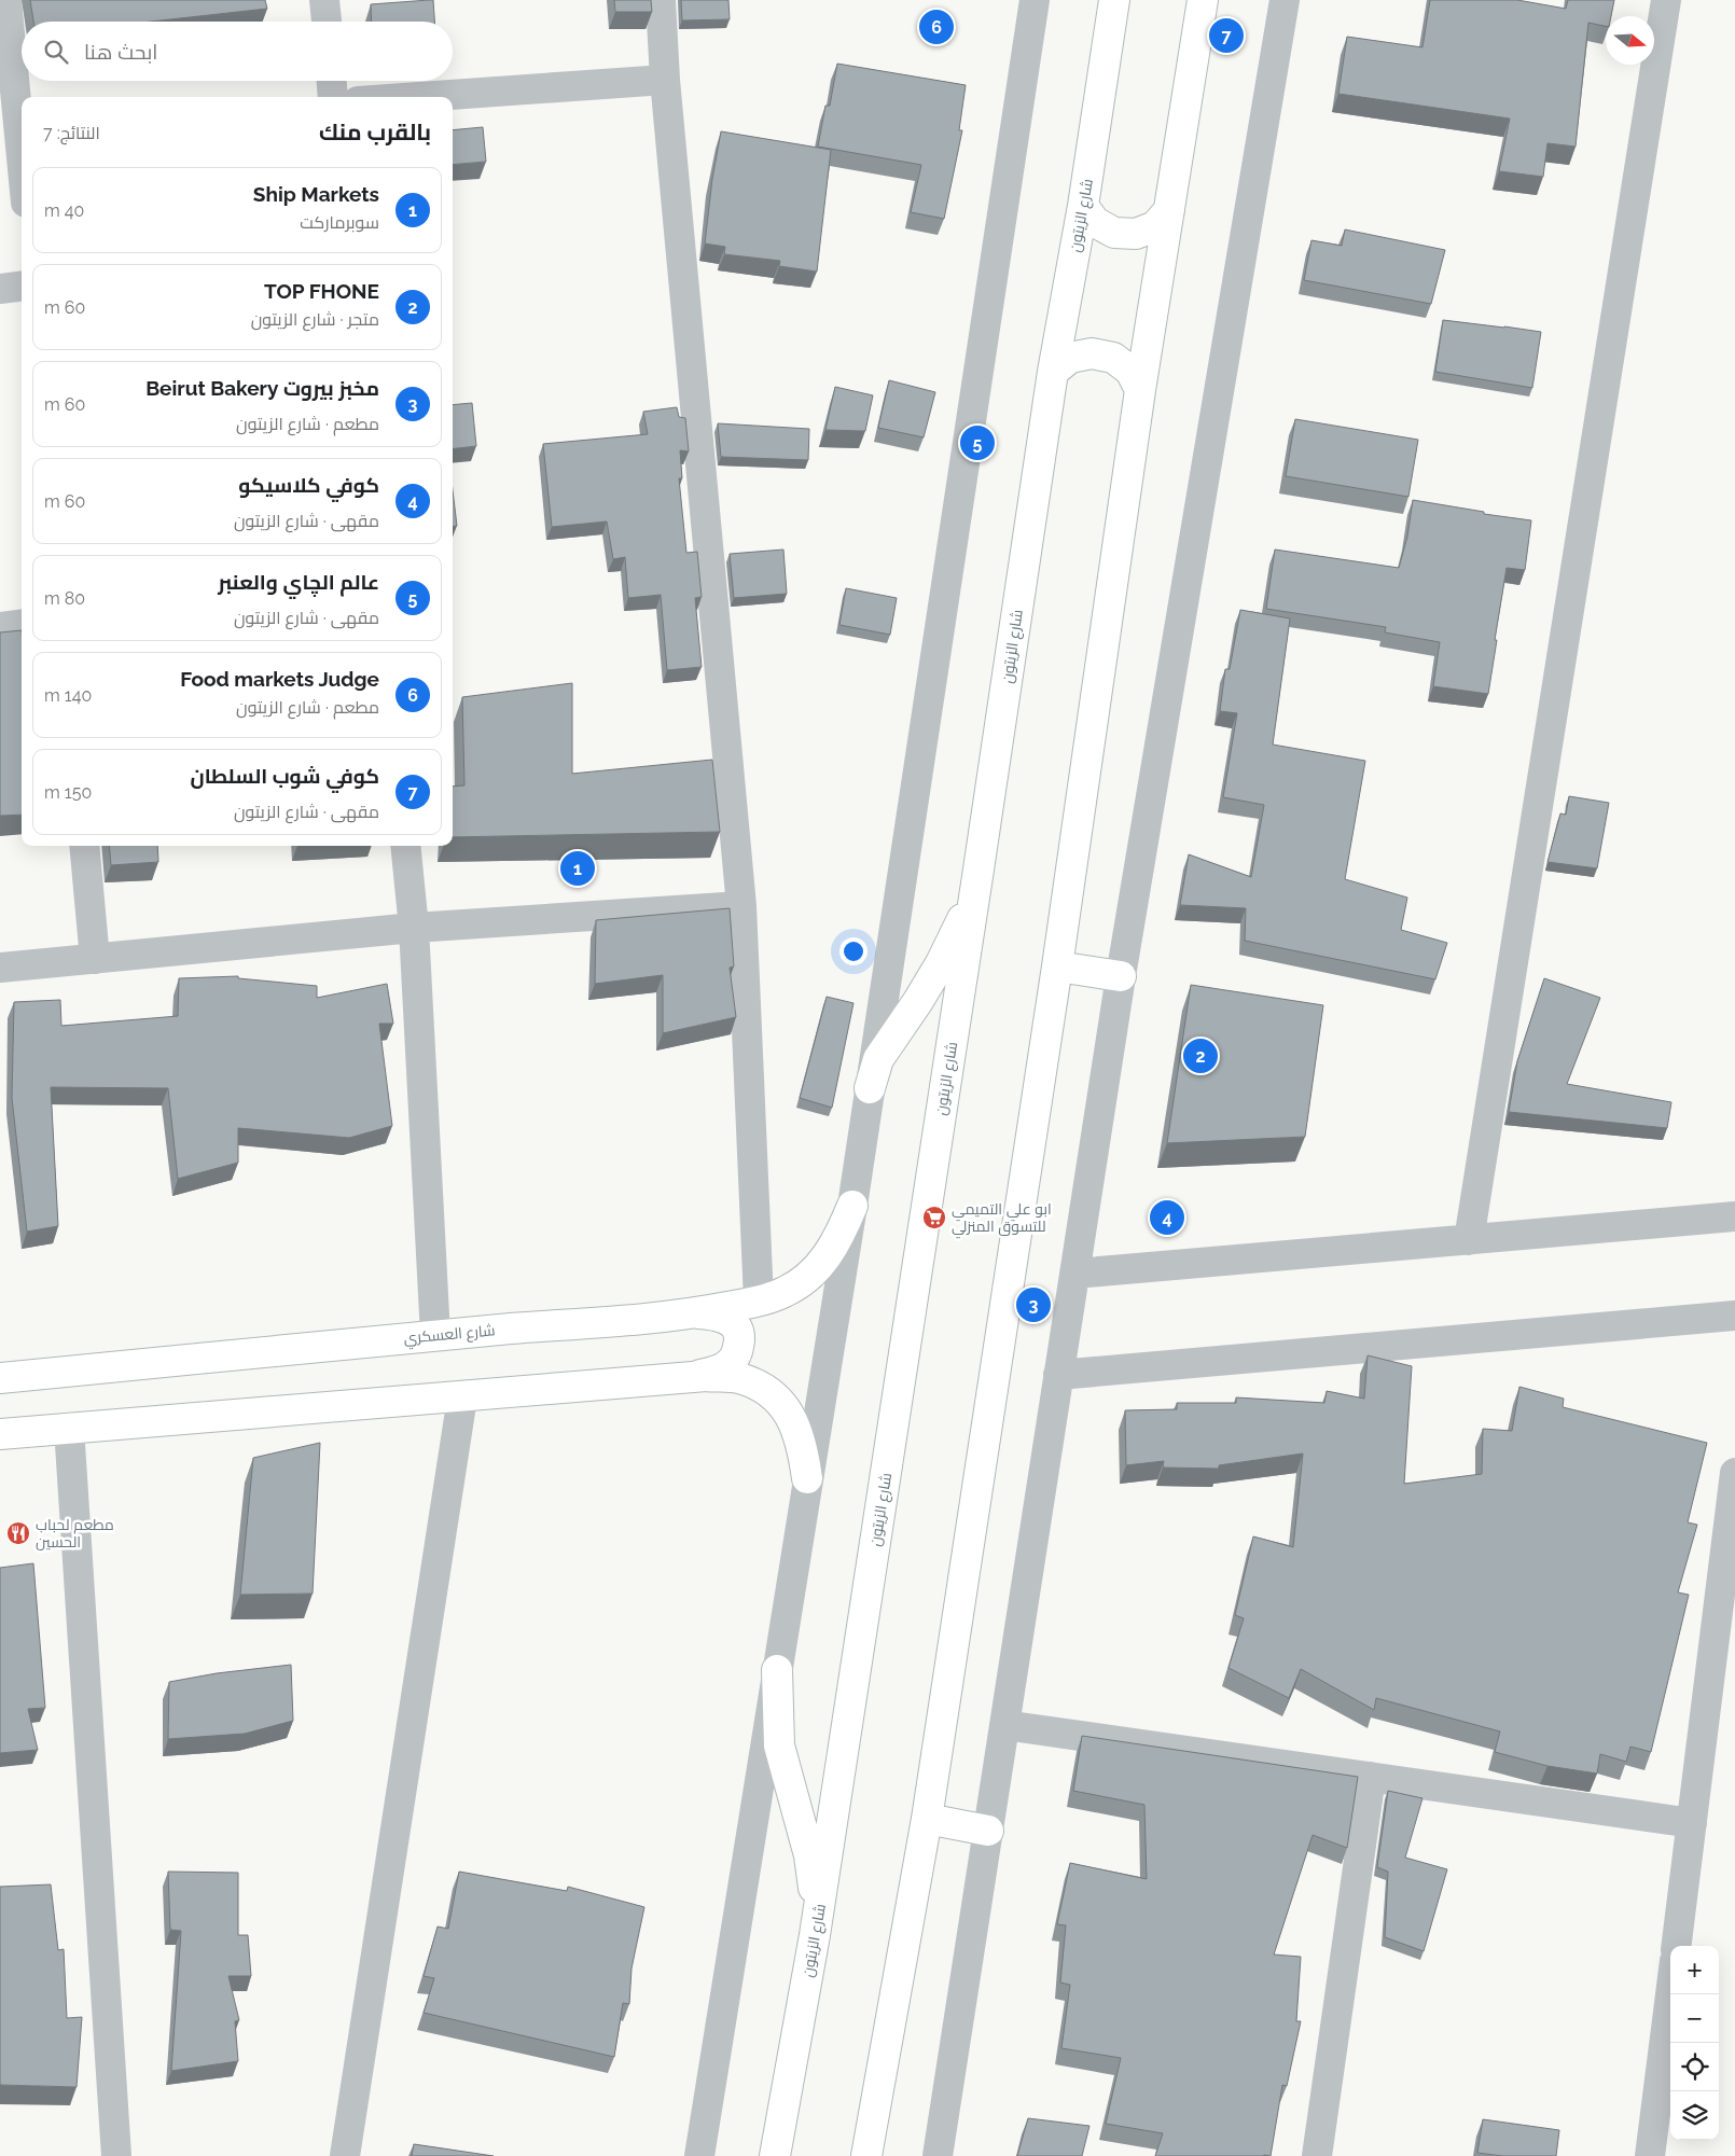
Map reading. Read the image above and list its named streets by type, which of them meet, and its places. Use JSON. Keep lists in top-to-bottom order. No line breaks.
{"streets":{"main road":["شارع الزيتون","شارع العسكري"]},"places":{"supermarket":["ابو علي التميمي للتسوق المنزلي"],"restaurant":["مطعم لحباب الحسين"]},"north":"right","page":{"pins":["6","7","5","1","2","4","3"],"search":"ابحث هنا","heading":["بالقرب منك","النتائج: 7"],"list":[{"mark":"1","name":"Ship Markets","note":"سوبرماركت","value":"40 m"},{"mark":"2","name":"TOP FHONE","note":"متجر · شارع الزيتون","value":"60 m"},{"mark":"3","name":"مخبز بيروت Beirut Bakery","note":"مطعم · شارع الزيتون","value":"60 m"},{"mark":"4","name":"كوفي كلاسيكو","note":"مقهى · شارع الزيتون","value":"60 m"},{"mark":"5","name":"عالم الچاي والعنبر","note":"مقهى · شارع الزيتون","value":"80 m"},{"mark":"6","name":"Food markets Judge","note":"مطعم · شارع الزيتون","value":"140 m"},{"mark":"7","name":"كوفي شوب السلطان","note":"مقهى · شارع الزيتون","value":"150 m"}],"map_buttons":["+","−"]}}
